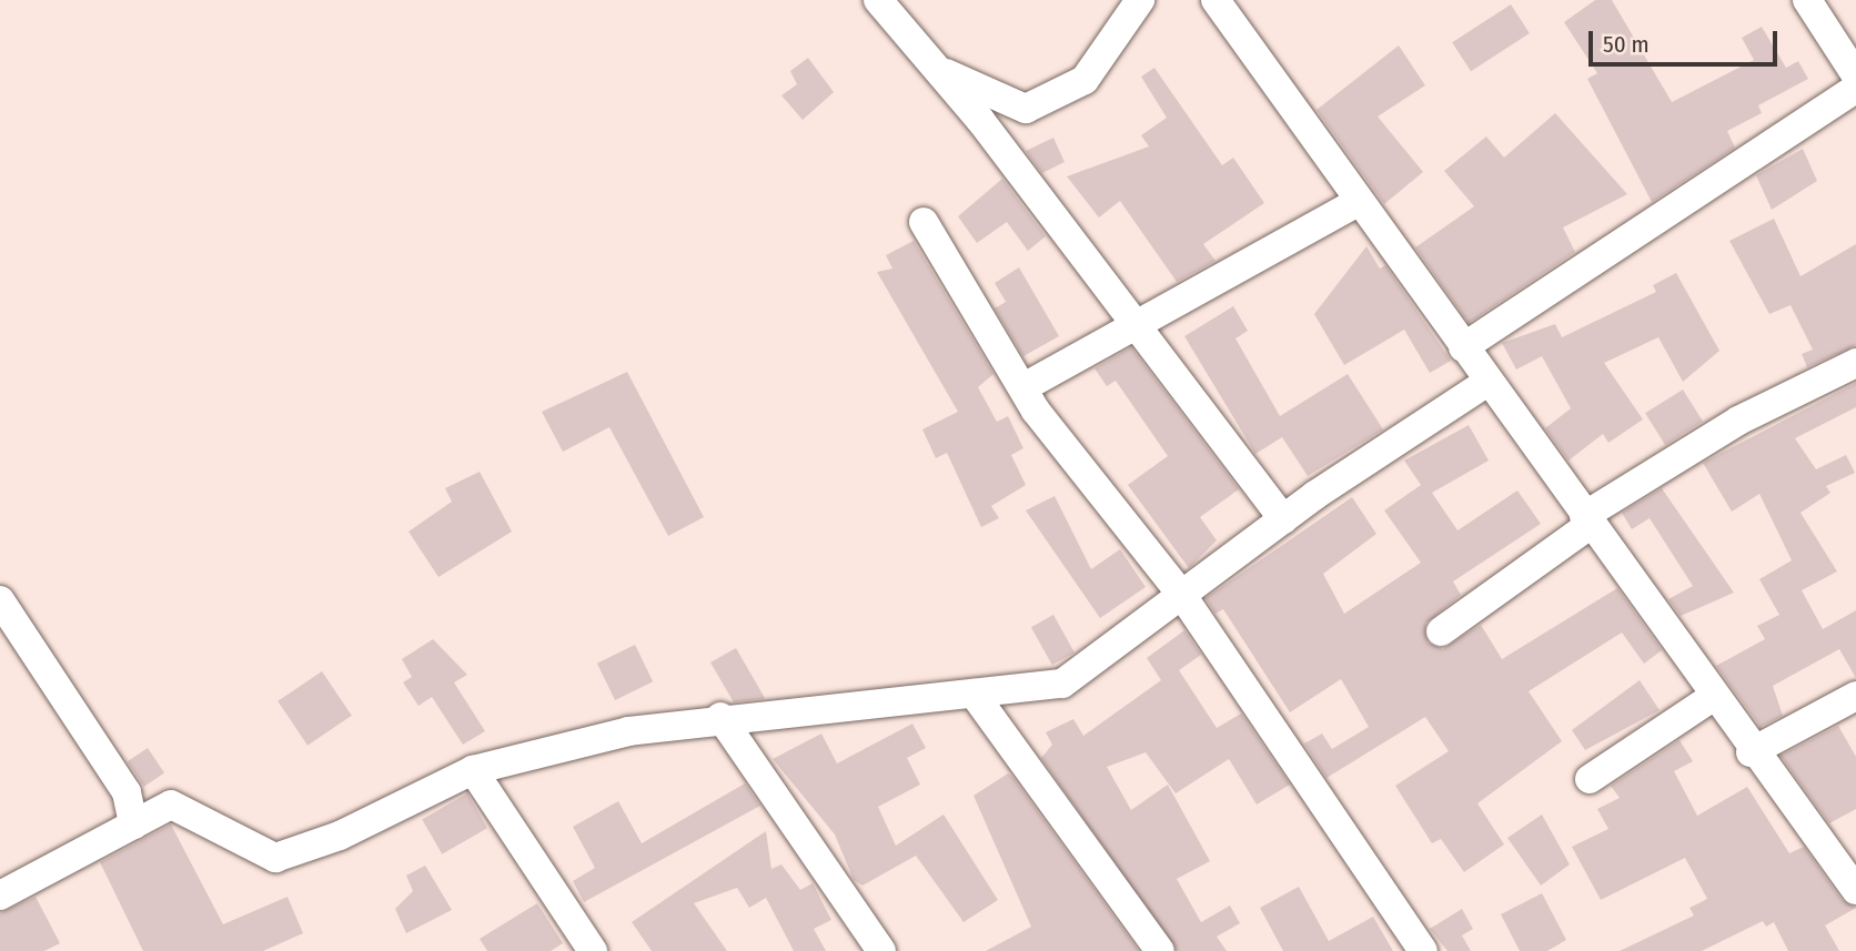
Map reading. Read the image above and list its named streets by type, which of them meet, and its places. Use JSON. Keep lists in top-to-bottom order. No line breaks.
{"scale_bar":"50 m"}
